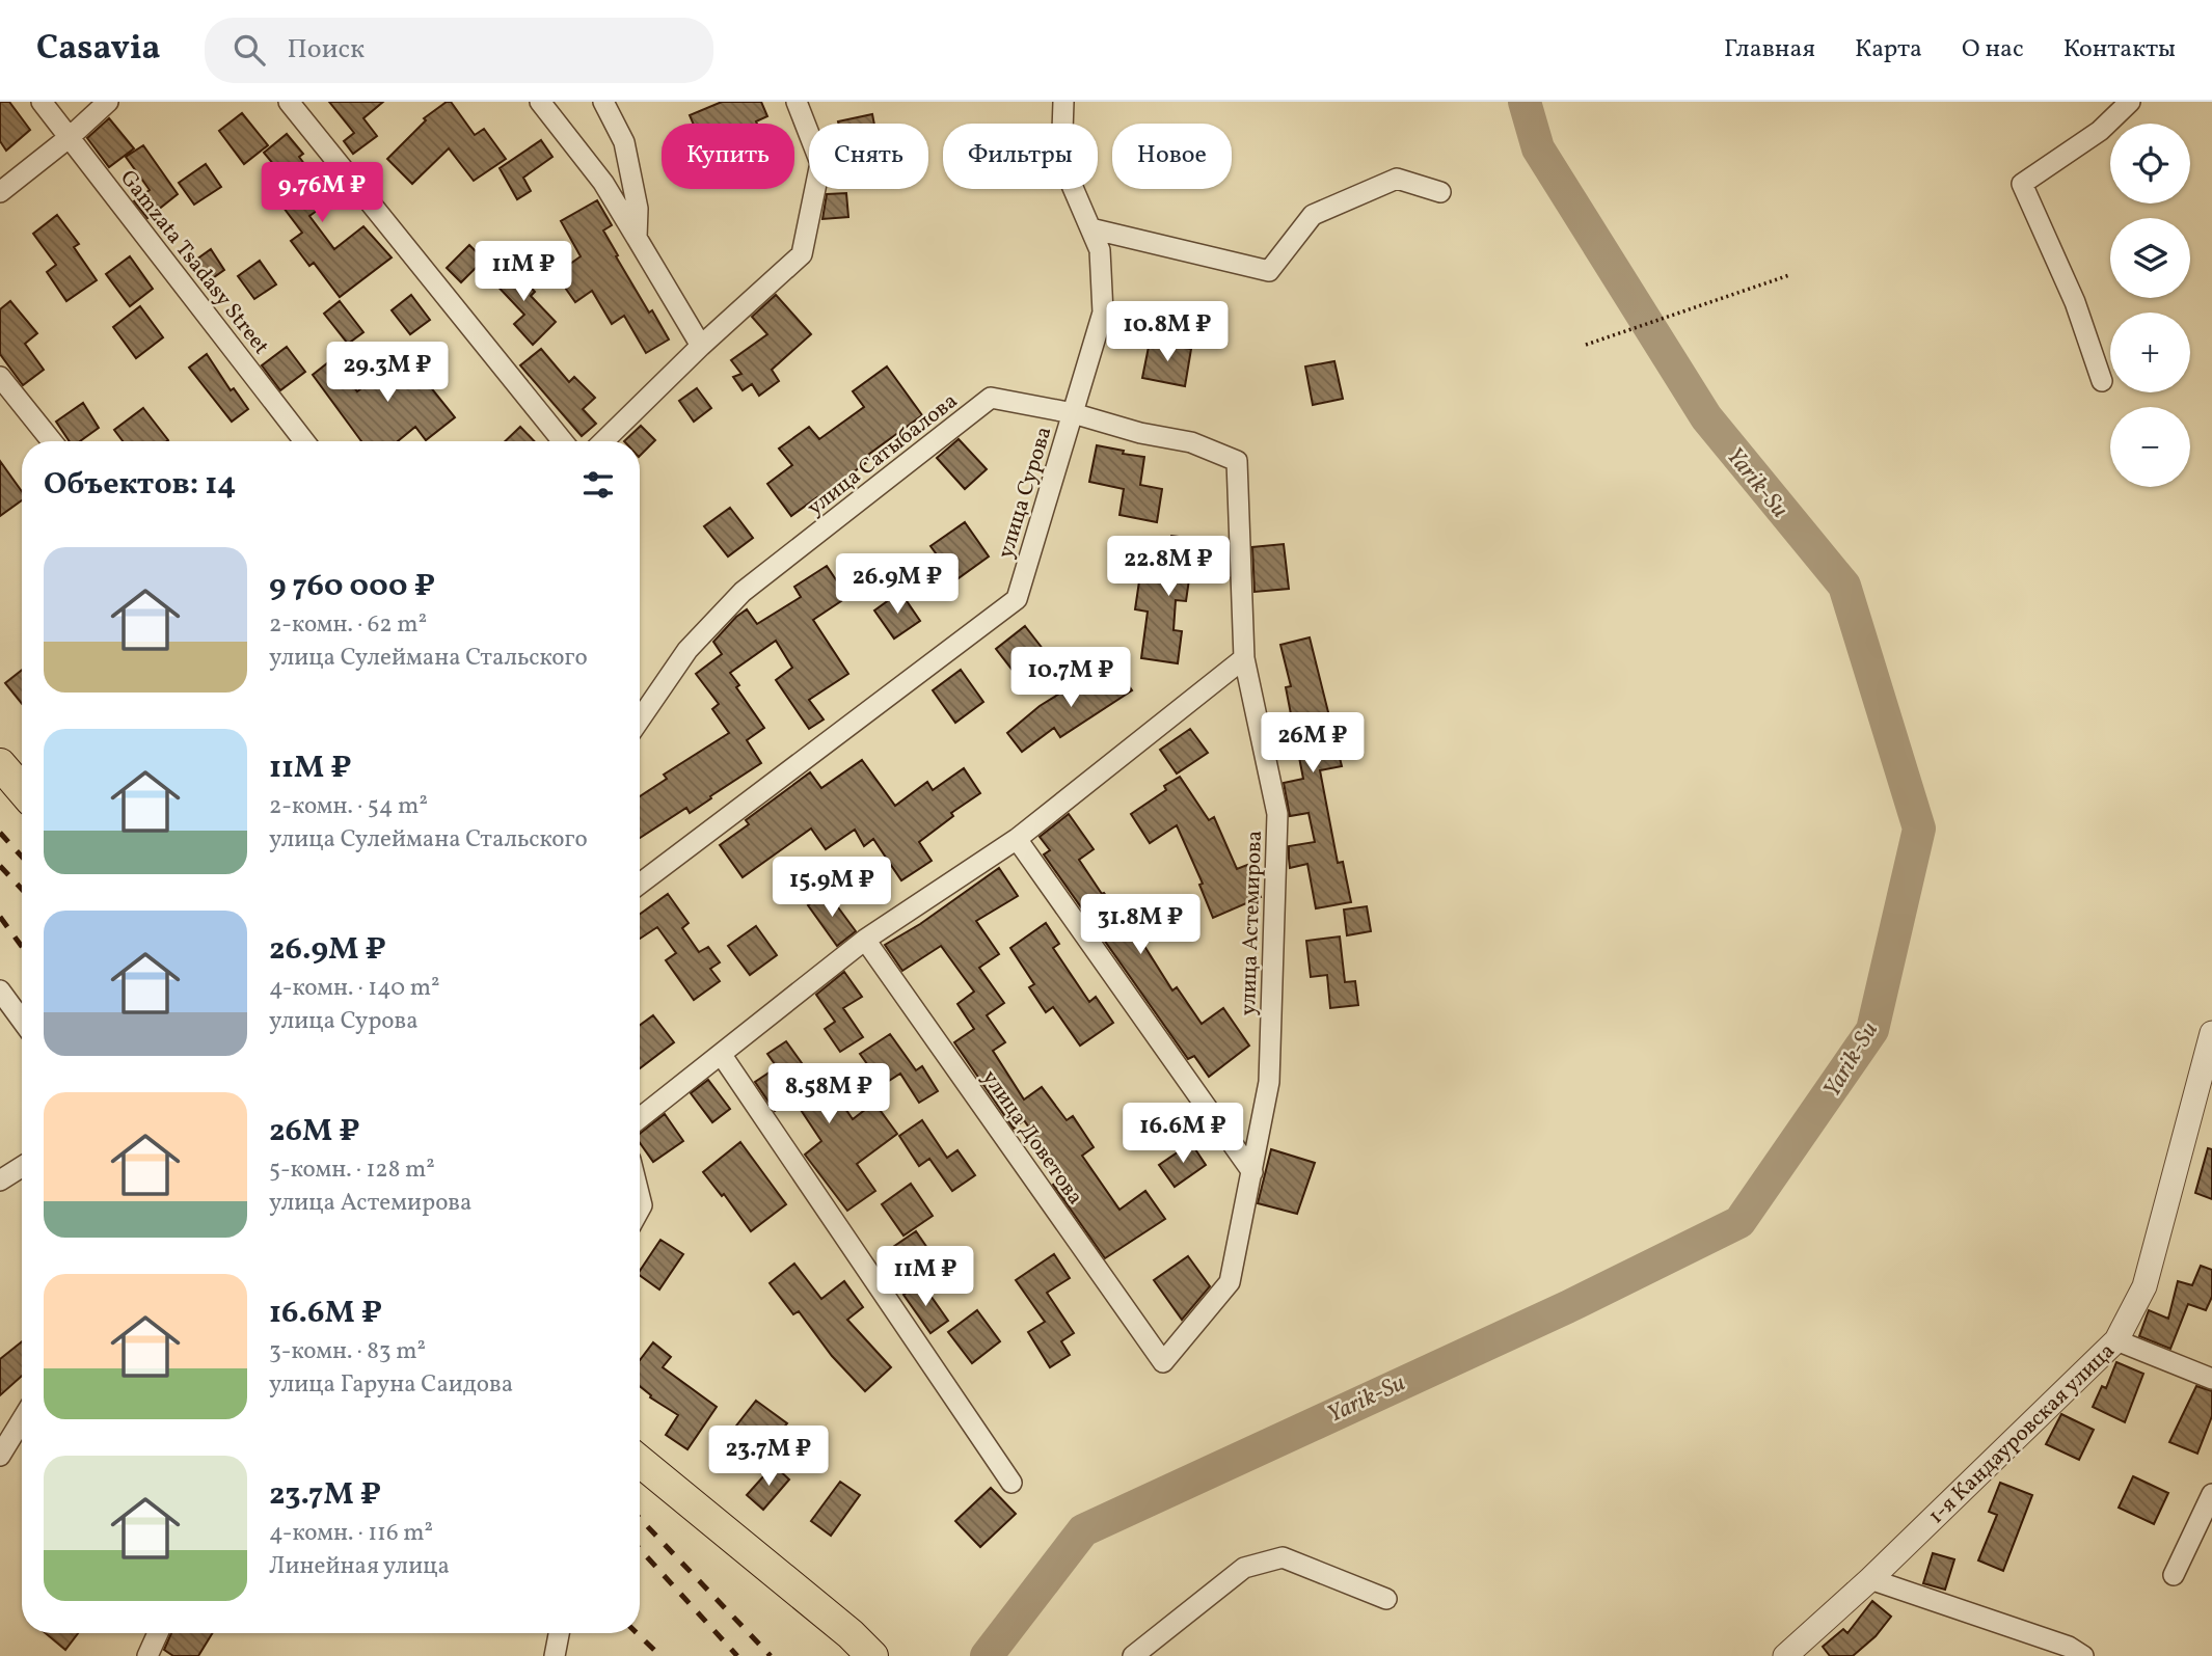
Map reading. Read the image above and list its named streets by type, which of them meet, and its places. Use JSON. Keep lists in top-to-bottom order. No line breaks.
{"streets":{"street":["Gamzata Tsadasy Street","улица Сатыбалова","улица Сурова","улица Астемирова","улица Доветова","1-я Кандауровская улица"]},"crossings":[["улица Сатыбалова","улица Сурова"],["улица Сатыбалова","улица Астемирова"],["улица Астемирова","улица Доветова"]],"water":["Yarik-Su"],"page":{"header":"Casavia","search":"Поиск","nav":["Главная","Карта","О нас","Контакты"],"map_buttons":["+","−"],"chip":["Купить","Снять","Фильтры","Новое"],"price":["9.76M ₽","11M ₽","10.8M ₽","29.3M ₽","22.8M ₽","26.9M ₽","10.7M ₽","26M ₽","15.9M ₽","31.8M ₽","8.58M ₽","16.6M ₽","11M ₽","23.7M ₽"],"heading":"Объектов: 14","list":[{"name":"9 760 000 ₽","note":"2-комн. · 62 m² · улица Сулеймана Стальского"},{"name":"11M ₽","note":"2-комн. · 54 m² · улица Сулеймана Стальского"},{"name":"26.9M ₽","note":"4-комн. · 140 m² · улица Сурова"},{"name":"26M ₽","note":"5-комн. · 128 m² · улица Астемирова"},{"name":"16.6M ₽","note":"3-комн. · 83 m² · улица Гаруна Саидова"},{"name":"23.7M ₽","note":"4-комн. · 116 m² · Линейная улица"}]}}
